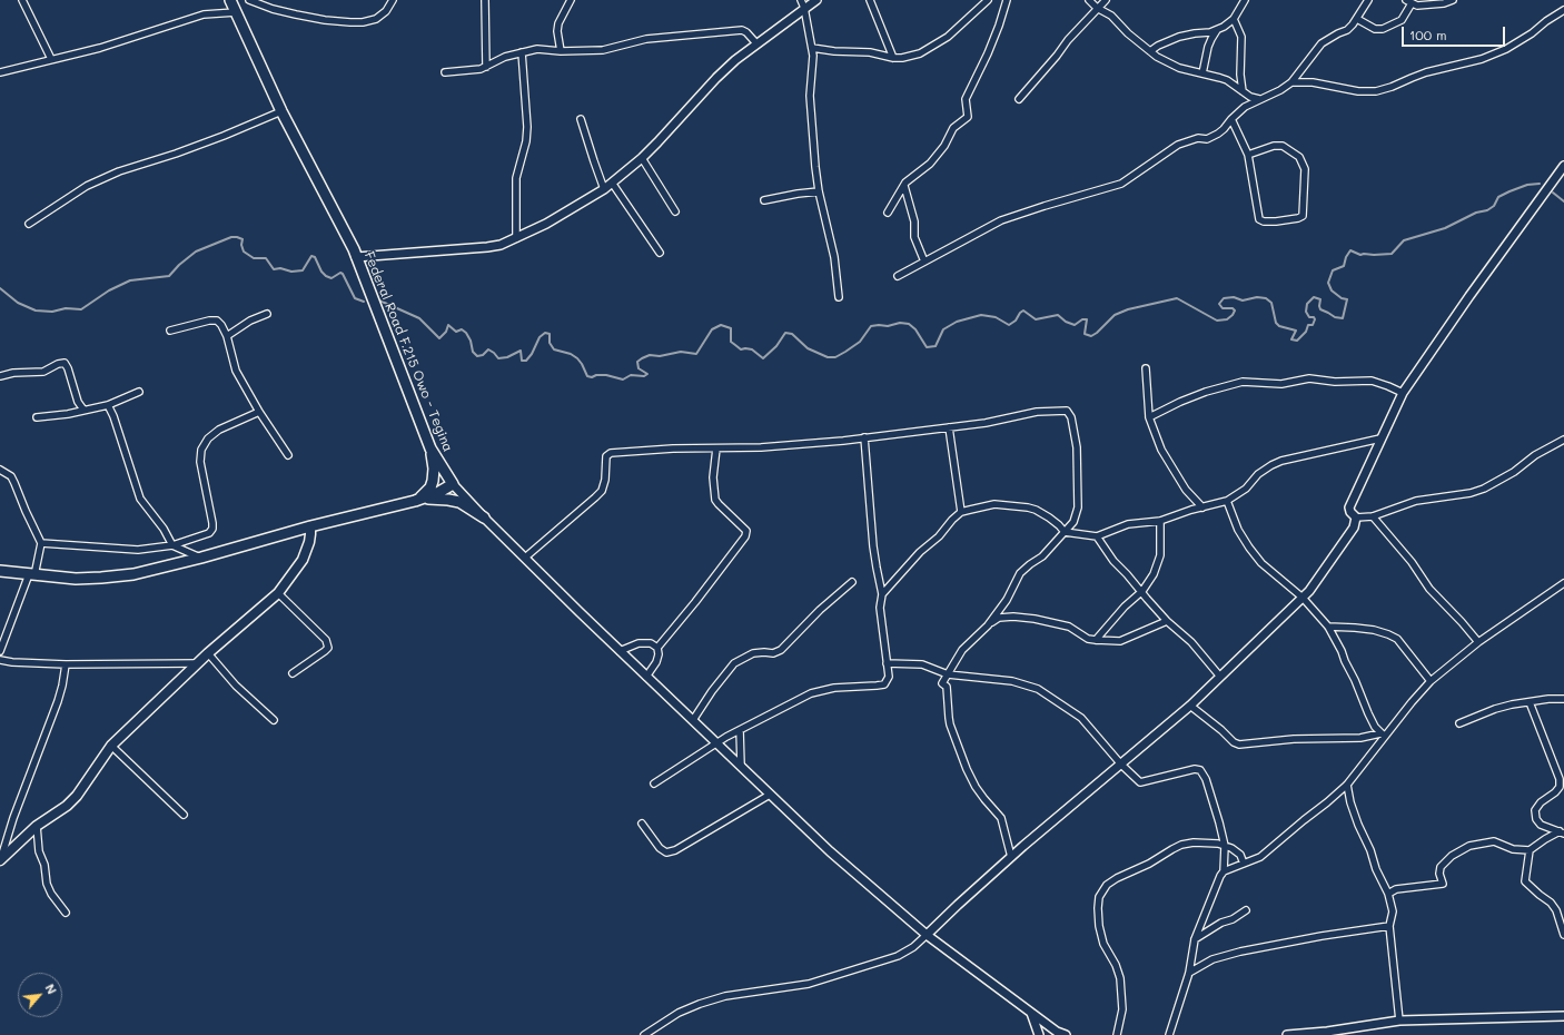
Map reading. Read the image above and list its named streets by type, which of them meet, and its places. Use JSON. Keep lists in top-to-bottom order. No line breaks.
{"streets":{"main road":["Federal Road F.215 Owo - Tegina"]},"scale_bar":"100 m","north":"top right"}
